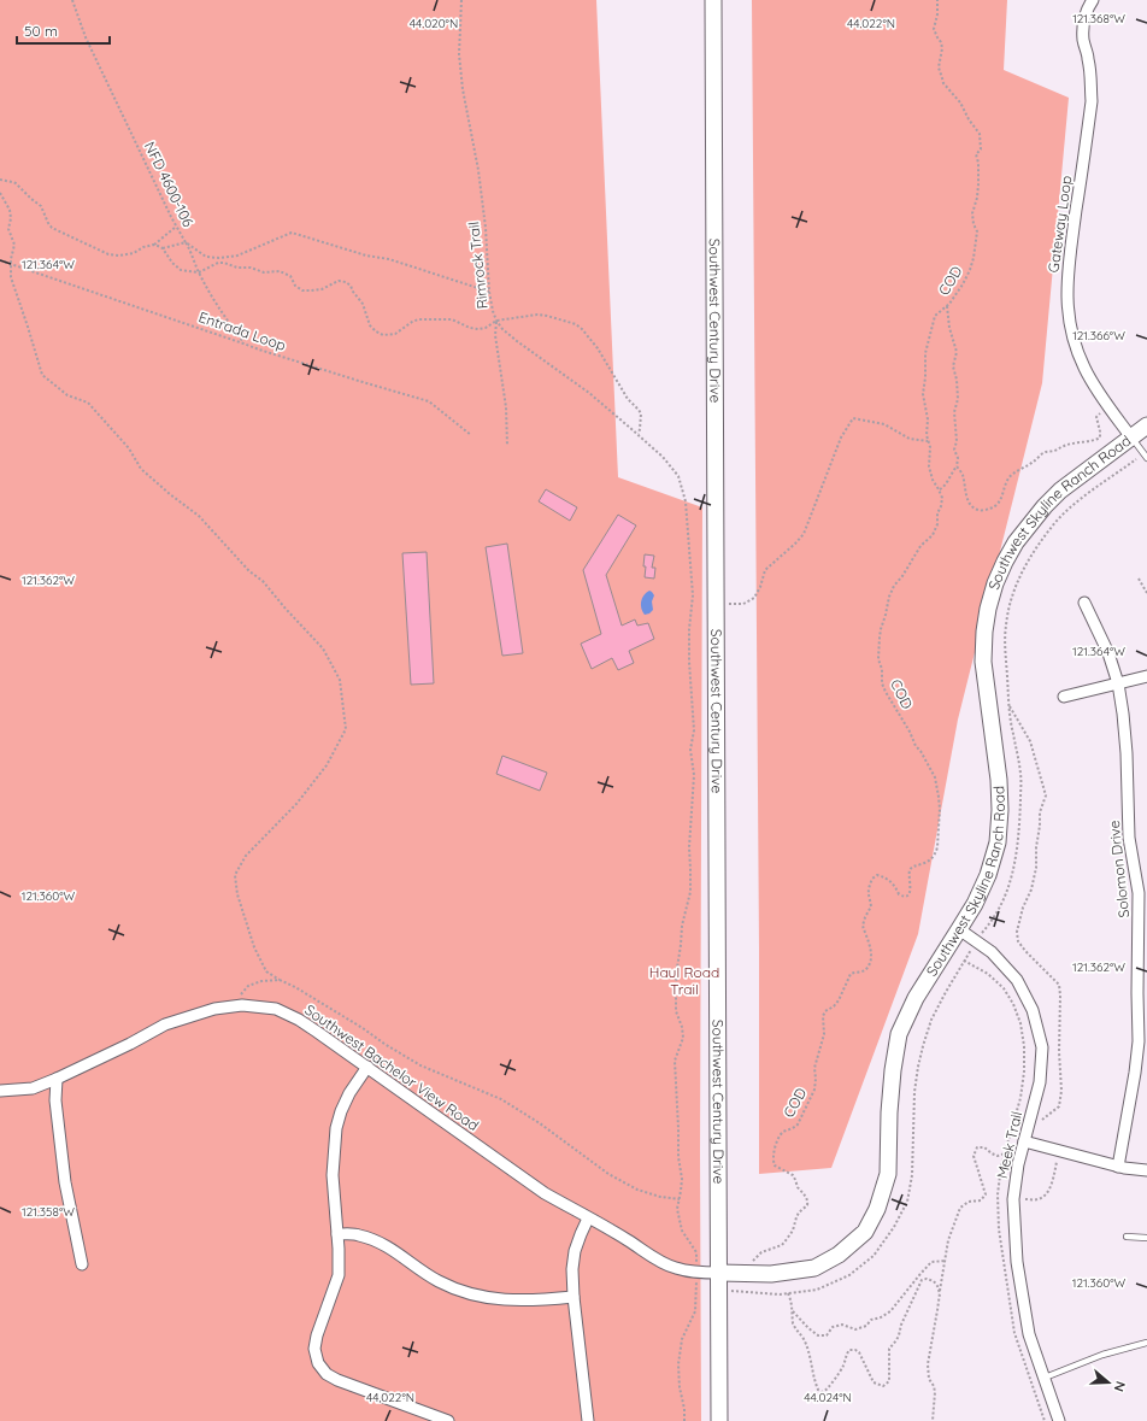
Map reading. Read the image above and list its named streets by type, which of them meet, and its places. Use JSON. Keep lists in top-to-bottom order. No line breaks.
{"streets":{"main road":["Southwest Century Drive","Southwest Skyline Ranch Road"],"street":["Gateway Loop","Solomon Drive","Southwest Bachelor View Road","Meek Trail"],"path":["NFD 4600-106","Rimrock Trail","COD","Entrada Loop"]},"crossings":[["NFD 4600-106","Rimrock Trail"],["Gateway Loop","Southwest Skyline Ranch Road"],["COD","Southwest Skyline Ranch Road"],["Southwest Century Drive","Southwest Skyline Ranch Road"],["Southwest Century Drive","Southwest Bachelor View Road"],["Southwest Skyline Ranch Road","Southwest Bachelor View Road"],["Southwest Skyline Ranch Road","Meek Trail"]],"parks":["Haul Road Trail"],"scale_bar":"50 m","north":"right","coordinates":["121.368°W","44.020°N","44.022°N","121.364°W","121.366°W","121.362°W","121.360°W","121.358°W","44.024°N"]}
